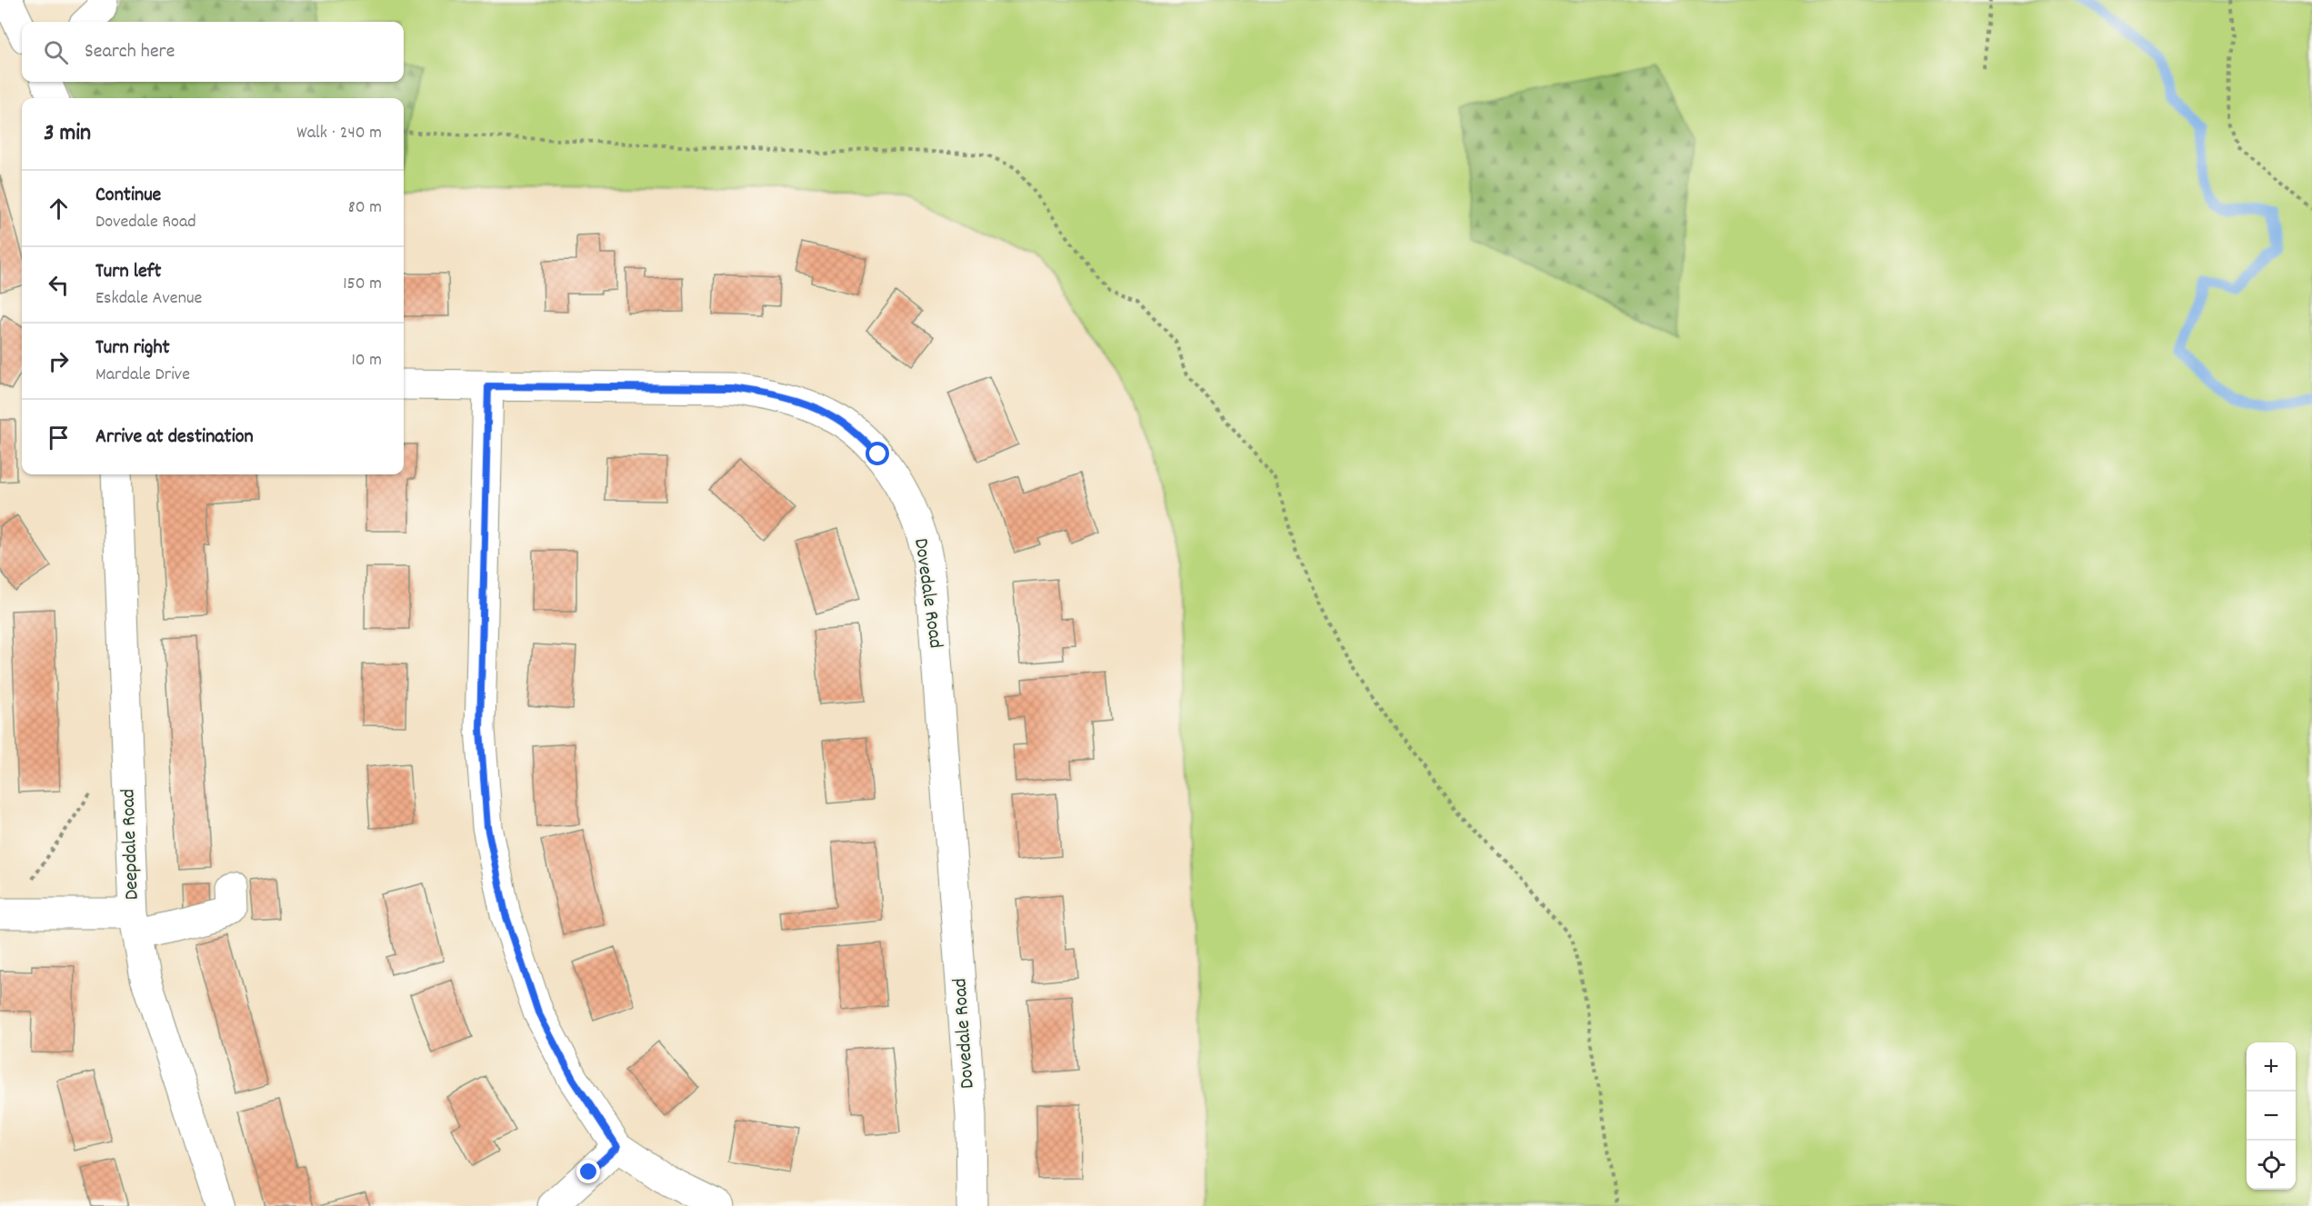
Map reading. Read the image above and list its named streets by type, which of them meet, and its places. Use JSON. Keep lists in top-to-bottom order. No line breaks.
{"streets":{"street":["Dovedale Road","Deepdale Road"]},"page":{"search":"Search here","heading":["3 min","Walk · 240 m"],"list":[["Continue","Dovedale Road","80 m"],["Turn left","Eskdale Avenue","150 m"],["Turn right","Mardale Drive","10 m"],"Arrive at destination"],"map_buttons":["+","−"]}}
